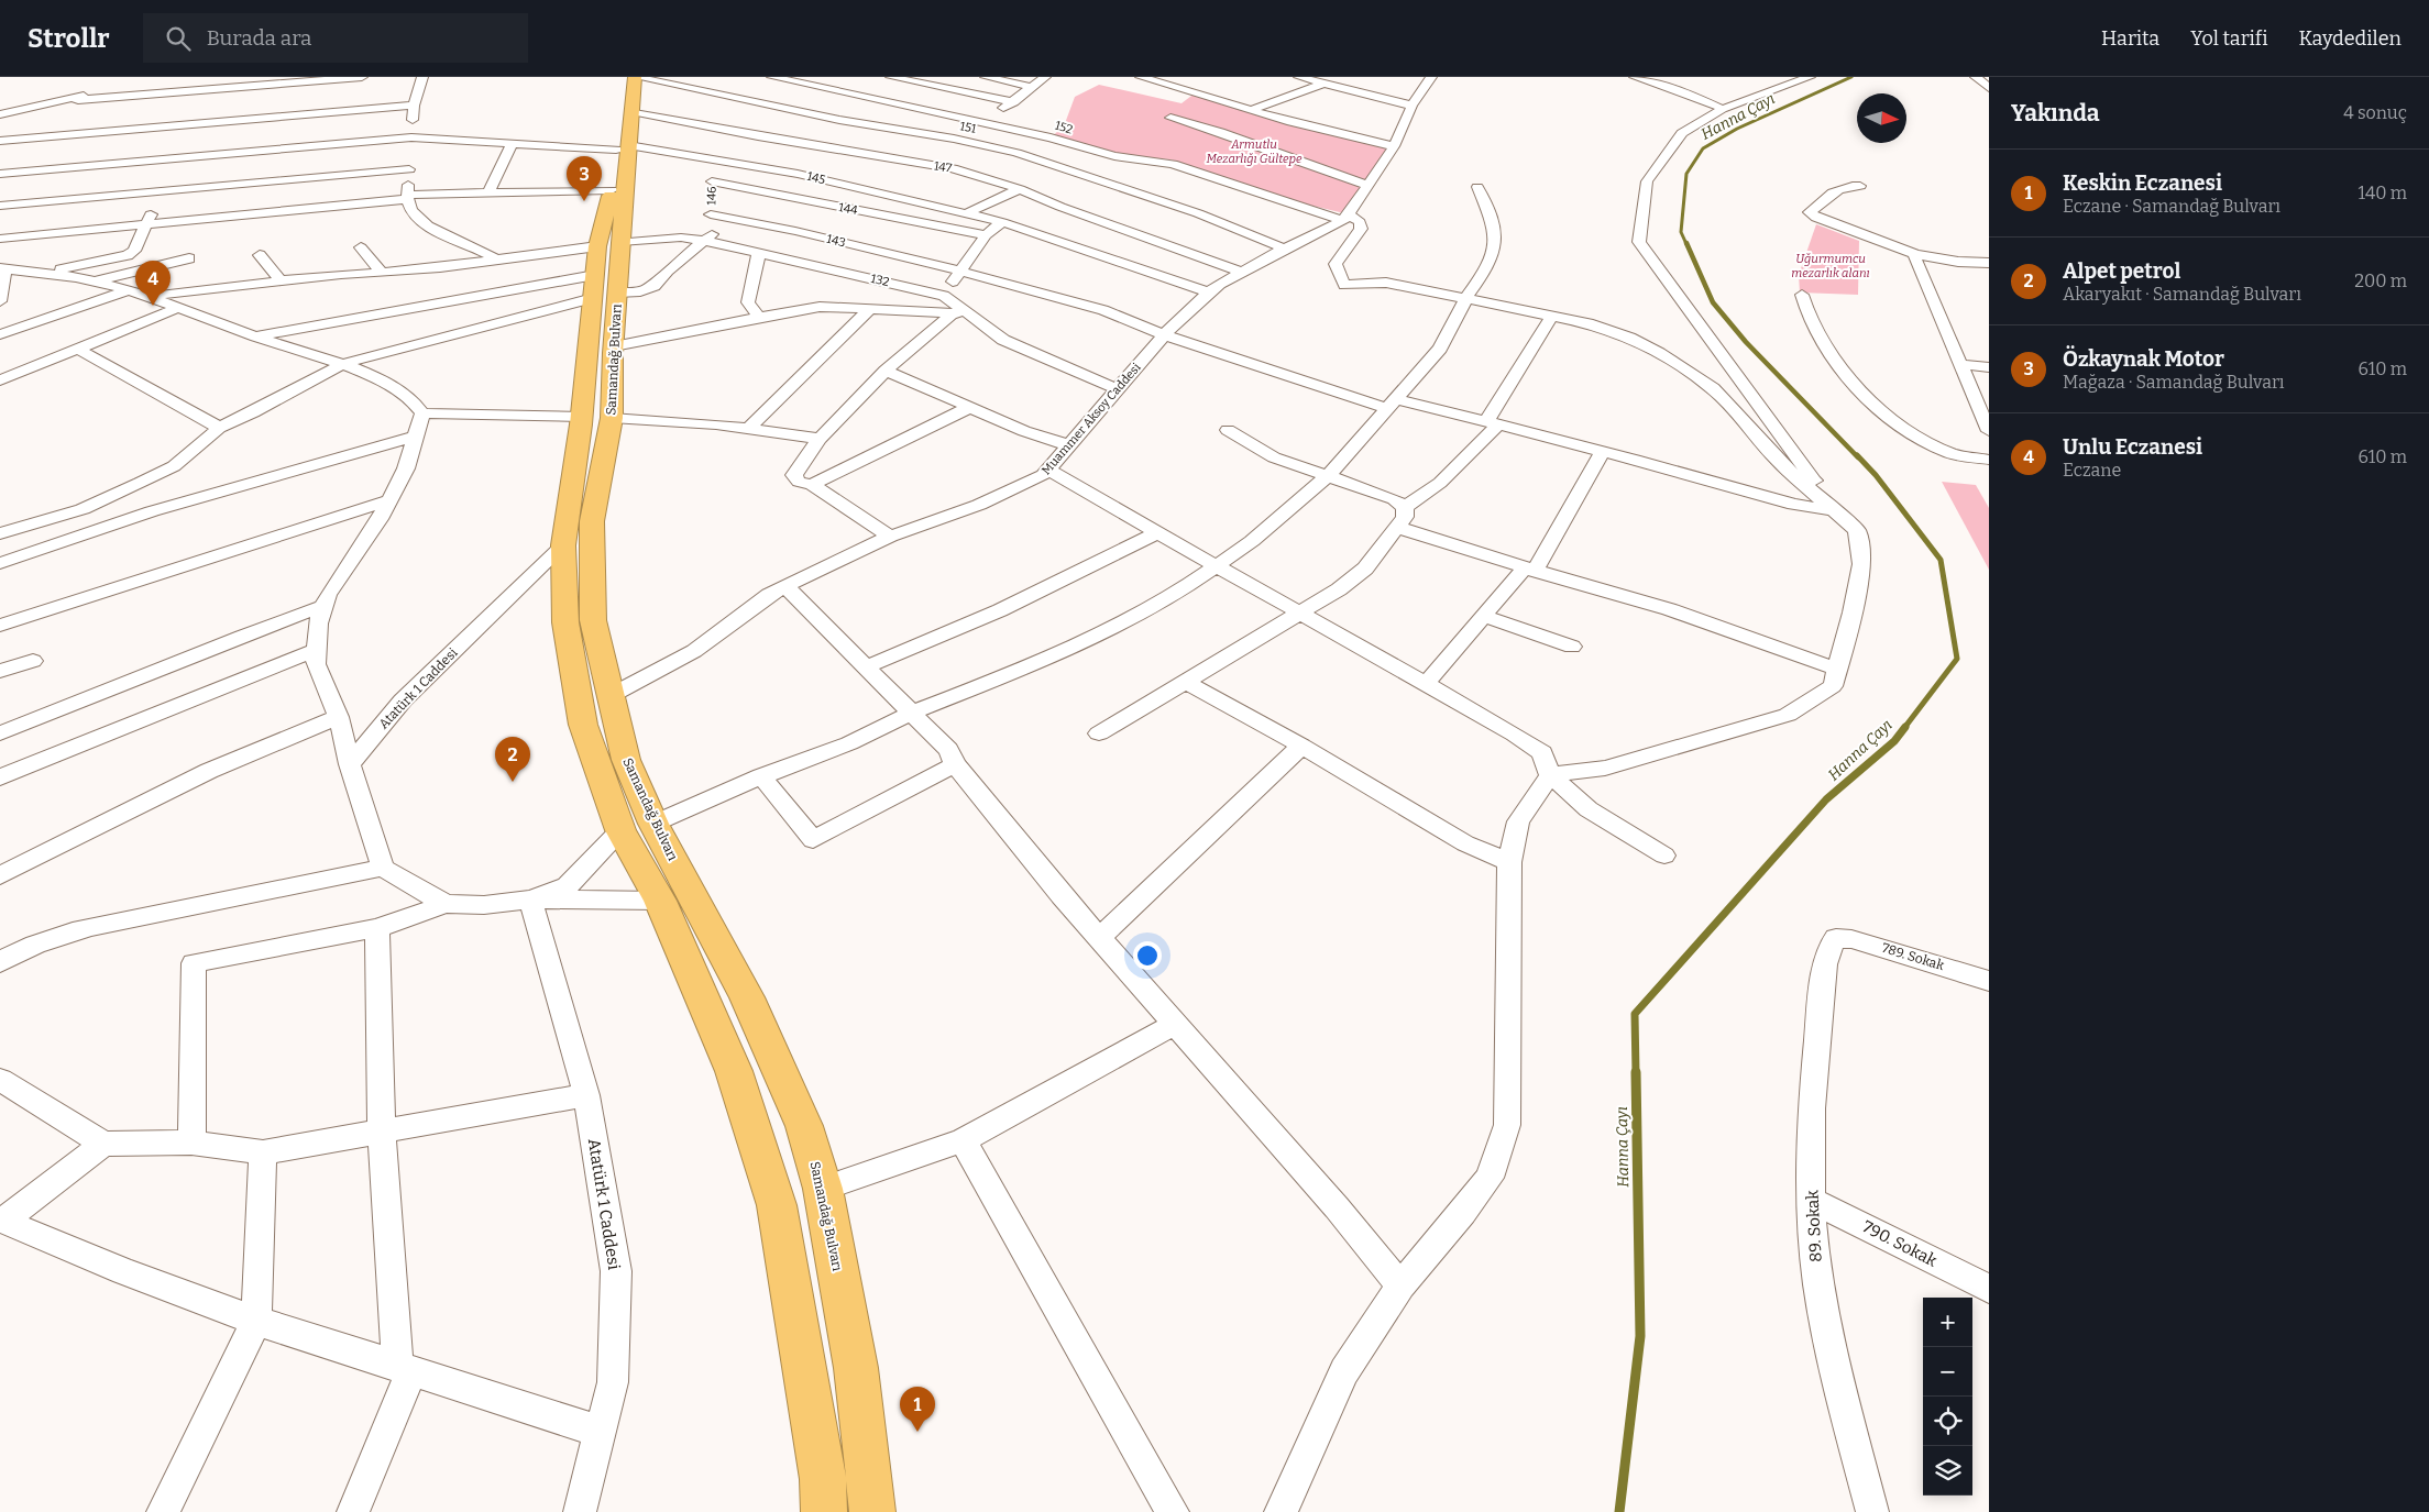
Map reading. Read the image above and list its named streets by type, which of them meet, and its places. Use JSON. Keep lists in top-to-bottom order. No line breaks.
{"streets":{"highway":["Samandağ Bulvarı"],"street":["151","152","147","145","146","144","143","132","Muammer Aksoy Caddesi","Atatürk 1 Caddesi","789. Sokak","89. Sokak","790. Sokak"]},"crossings":[["151","Samandağ Bulvarı"],["151","Muammer Aksoy Caddesi"],["152","Muammer Aksoy Caddesi"],["147","Samandağ Bulvarı"],["147","Muammer Aksoy Caddesi"],["145","146"],["145","Samandağ Bulvarı"],["145","Muammer Aksoy Caddesi"],["146","144"],["146","143"],["146","132"],["144","143"],["143","Muammer Aksoy Caddesi"],["132","Samandağ Bulvarı"],["132","Muammer Aksoy Caddesi"],["Samandağ Bulvarı","Muammer Aksoy Caddesi"],["Samandağ Bulvarı","Atatürk 1 Caddesi"],["789. Sokak","89. Sokak"],["89. Sokak","790. Sokak"]],"water":["Hanna Çayı"],"parks":["Armutlu Mezarlığı Gültepe","Uğurmumcu mezarlık alanı"],"north":"right","page":{"header":"Strollr","search":"Burada ara","nav":["Harita","Yol tarifi","Kaydedilen"],"heading":["Yakında","4 sonuç"],"list":[{"mark":"1","name":"Keskin Eczanesi","note":"Eczane · Samandağ Bulvarı","value":"140 m"},{"mark":"2","name":"Alpet petrol","note":"Akaryakıt · Samandağ Bulvarı","value":"200 m"},{"mark":"3","name":"Özkaynak Motor","note":"Mağaza · Samandağ Bulvarı","value":"610 m"},{"mark":"4","name":"Unlu Eczanesi","note":"Eczane","value":"610 m"}],"pins":["3","4","2","1"],"map_buttons":["+","−"]}}
